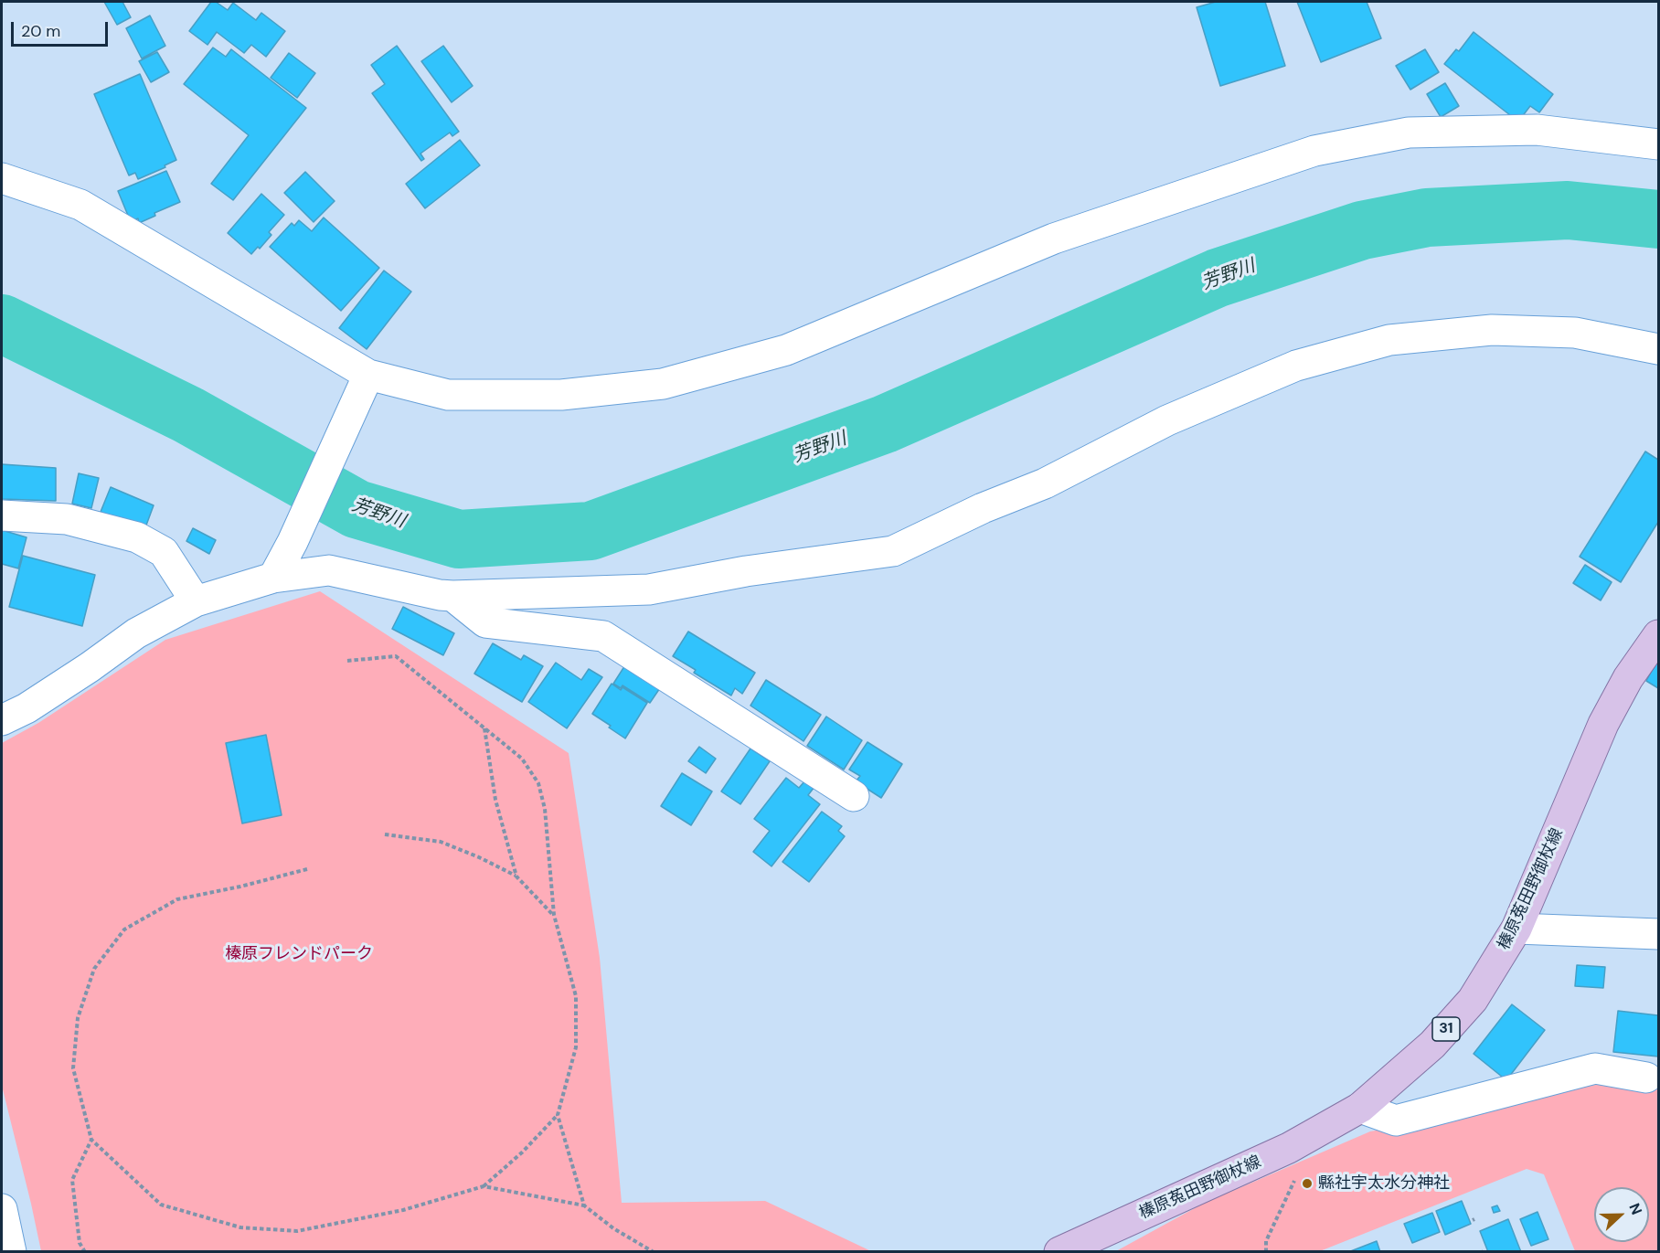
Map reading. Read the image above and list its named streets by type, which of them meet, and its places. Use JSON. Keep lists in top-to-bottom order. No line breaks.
{"streets":{"main road":["榛原菟田野御杖線","31"]},"water":["芳野川"],"parks":["榛原フレンドパーク"],"places":["縣社宇太水分神社"],"scale_bar":"20 m","north":"right"}
